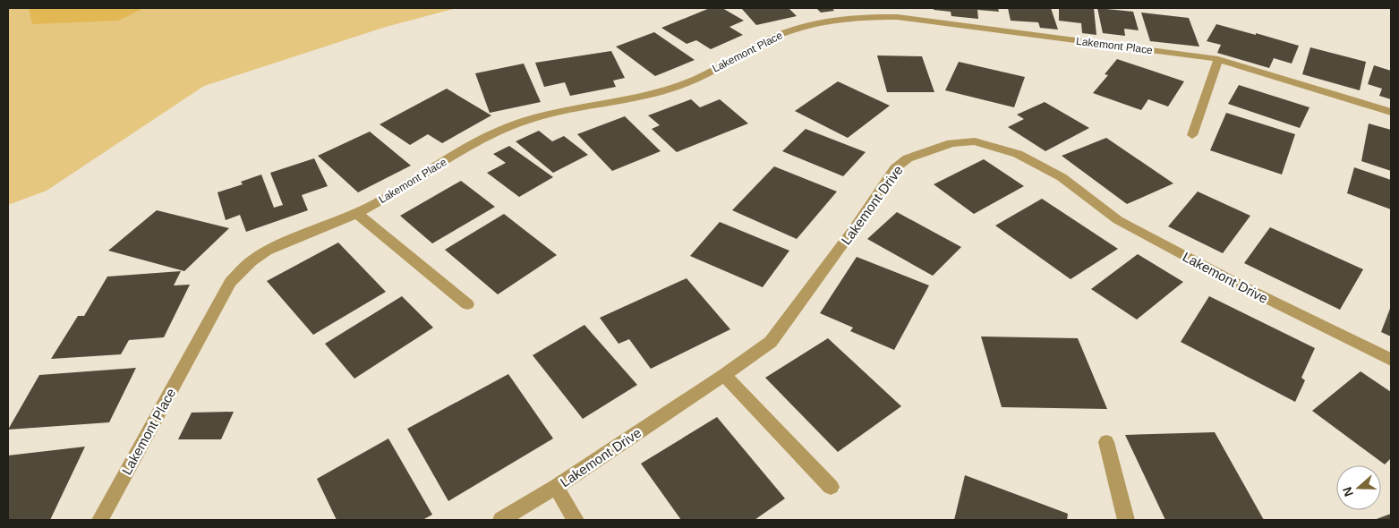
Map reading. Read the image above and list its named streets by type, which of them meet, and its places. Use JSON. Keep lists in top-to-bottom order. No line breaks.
{"streets":{"street":["Lakemont Place","Lakemont Drive"]},"north":"left"}
